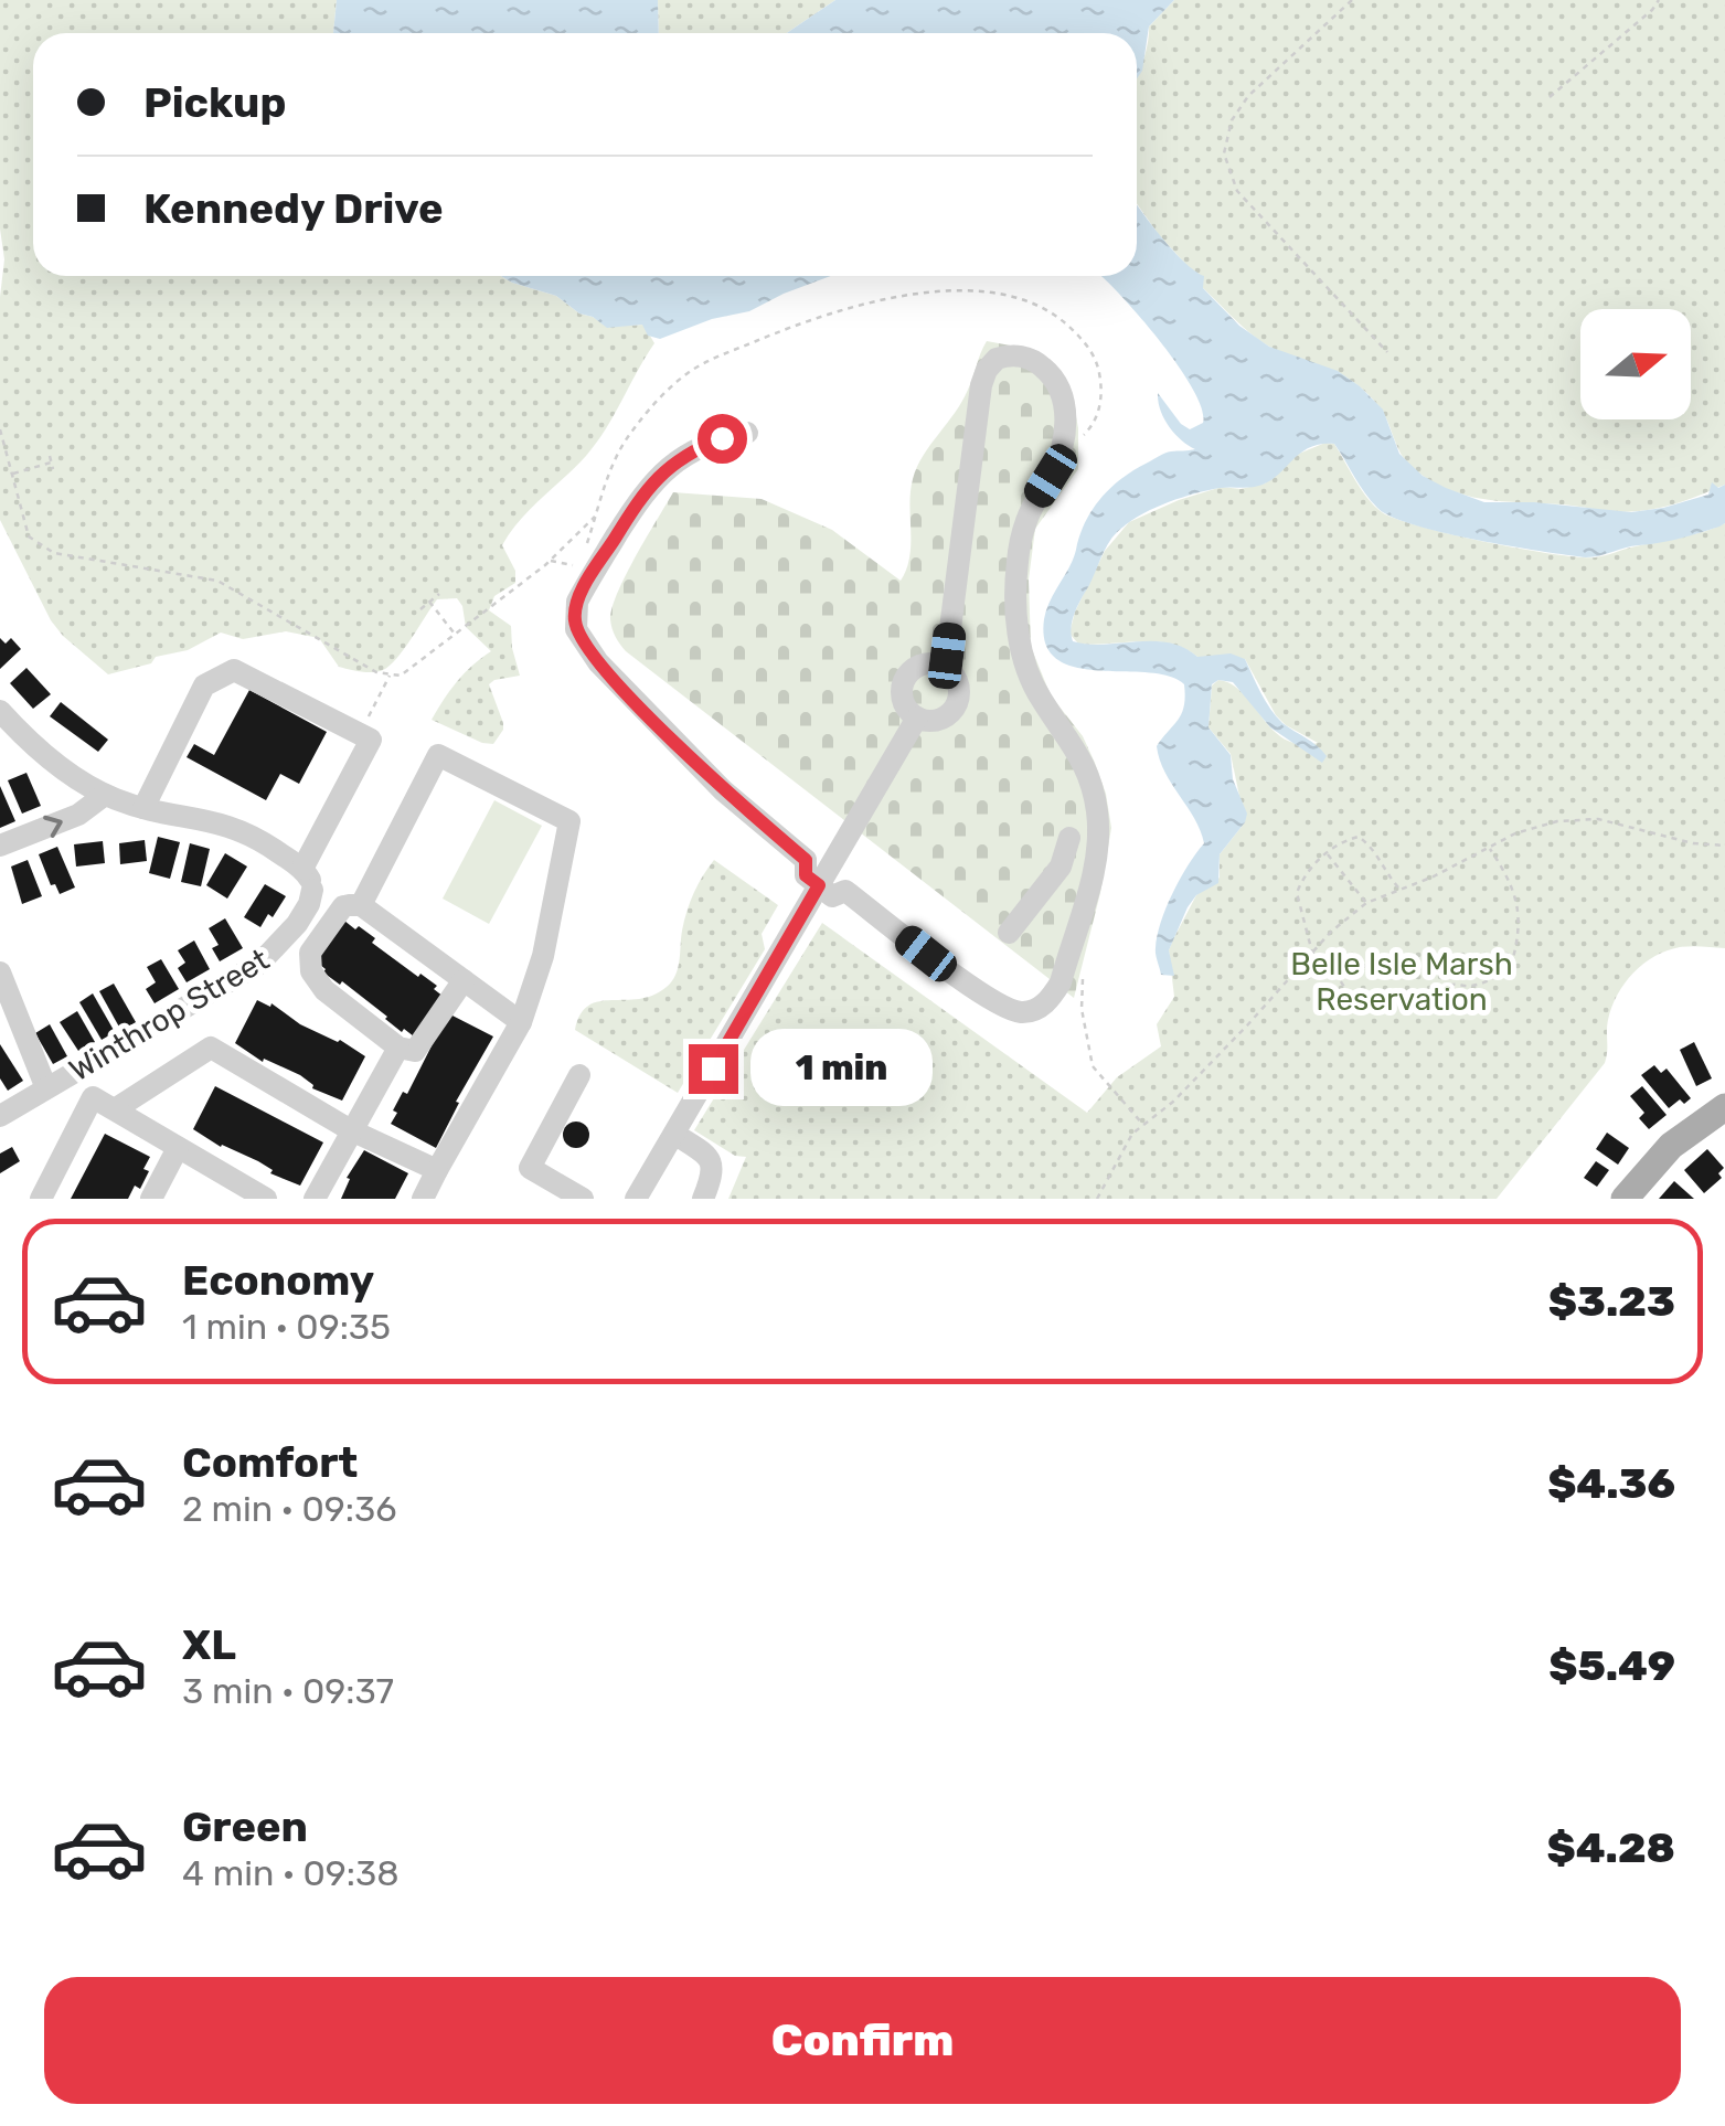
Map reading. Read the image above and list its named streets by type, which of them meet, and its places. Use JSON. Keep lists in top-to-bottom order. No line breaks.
{"streets":{"street":["Winthrop Street"]},"parks":["Belle Isle Marsh Reservation"],"north":"right","page":{"banner":["Pickup","Kennedy Drive"],"bubble":"1 min","list":[{"name":"Economy","note":"1 min · 09:35","value":"$3.23"},{"name":"Comfort","note":"2 min · 09:36","value":"$4.36"},{"name":"XL","note":"3 min · 09:37","value":"$5.49"},{"name":"Green","note":"4 min · 09:38","value":"$4.28"}],"buttons":"Confirm"}}
